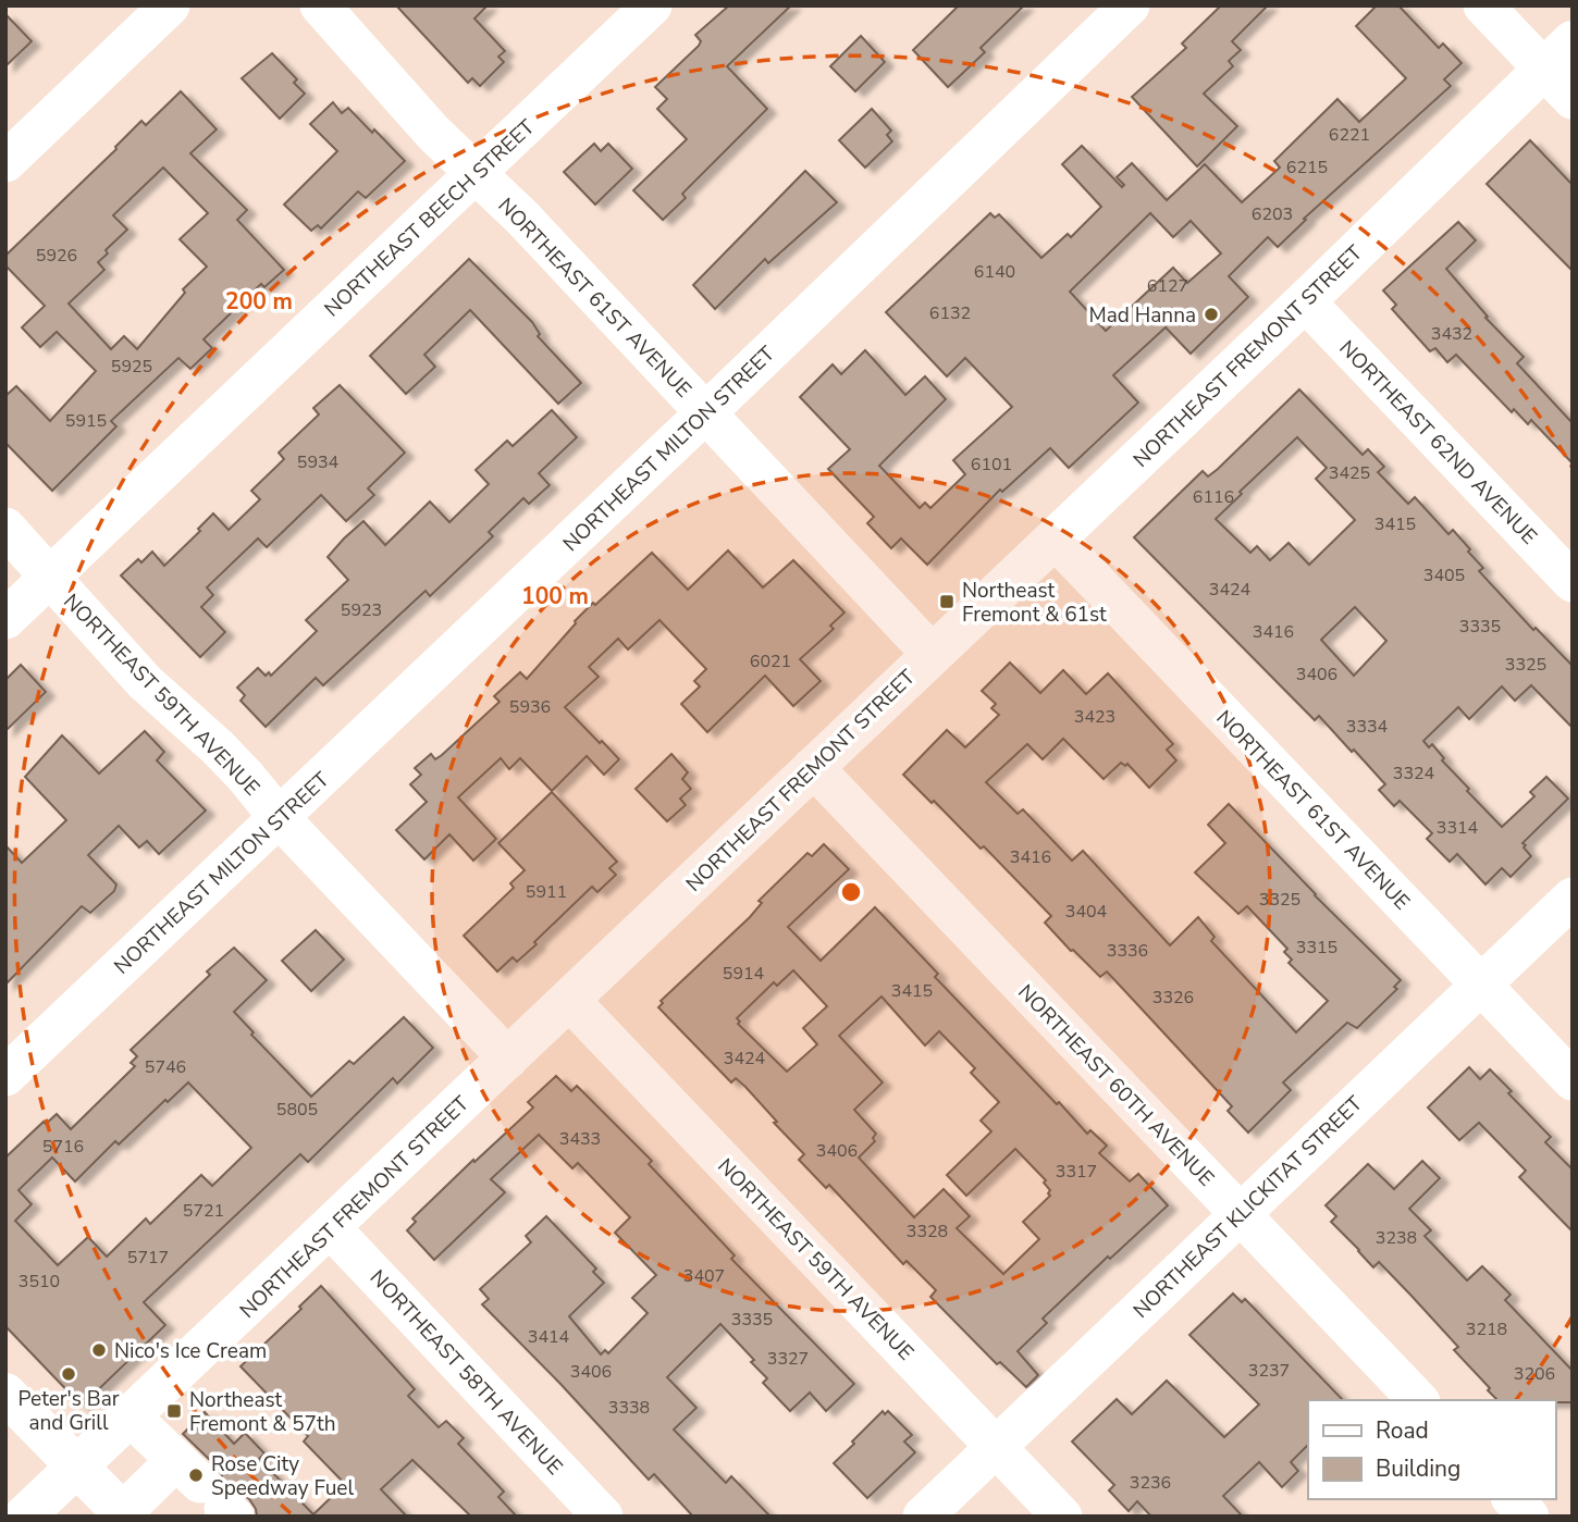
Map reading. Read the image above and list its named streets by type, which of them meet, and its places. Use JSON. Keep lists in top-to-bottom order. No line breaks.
{"streets":{"main road":["NORTHEAST FREMONT STREET"],"street":["NORTHEAST BEECH STREET","NORTHEAST 61ST AVENUE","NORTHEAST 62ND AVENUE","NORTHEAST MILTON STREET","NORTHEAST 59TH AVENUE","NORTHEAST 60TH AVENUE","NORTHEAST KLICKITAT STREET","NORTHEAST 58TH AVENUE"]},"crossings":[["NORTHEAST BEECH STREET","NORTHEAST 61ST AVENUE"],["NORTHEAST BEECH STREET","NORTHEAST 59TH AVENUE"],["NORTHEAST 61ST AVENUE","NORTHEAST FREMONT STREET"],["NORTHEAST 61ST AVENUE","NORTHEAST MILTON STREET"],["NORTHEAST 61ST AVENUE","NORTHEAST KLICKITAT STREET"],["NORTHEAST FREMONT STREET","NORTHEAST 62ND AVENUE"],["NORTHEAST FREMONT STREET","NORTHEAST 59TH AVENUE"],["NORTHEAST FREMONT STREET","NORTHEAST 60TH AVENUE"],["NORTHEAST FREMONT STREET","NORTHEAST 58TH AVENUE"],["NORTHEAST MILTON STREET","NORTHEAST 59TH AVENUE"],["NORTHEAST 59TH AVENUE","NORTHEAST KLICKITAT STREET"],["NORTHEAST 60TH AVENUE","NORTHEAST KLICKITAT STREET"]],"places":{"other":["Mad Hanna","Nico's Ice Cream","Peter's Bar and Grill","Rose City Speedway Fuel"],"transit":["Northeast Fremont & 61st","Northeast Fremont & 57th"]},"house_numbers":["6221","6215","6203","5926","6140","6127","6132","3432","5925","5915","5934","6101","3425","6116","3415","3405","3424","5923","3335","3416","6021","3325","3406","5936","3423","3334","3324","3314","3416","5911","3325","3404","3315","3336","5914","3415","3326","3424","5746","5805","3433","5716","3406","3317","5721","3328","3238","5717","3407","3510","3335","3218","3414","3327","3237","3406","3206","3338","3236"],"legend":["Road","Building"],"rings":["200 m","100 m"]}
